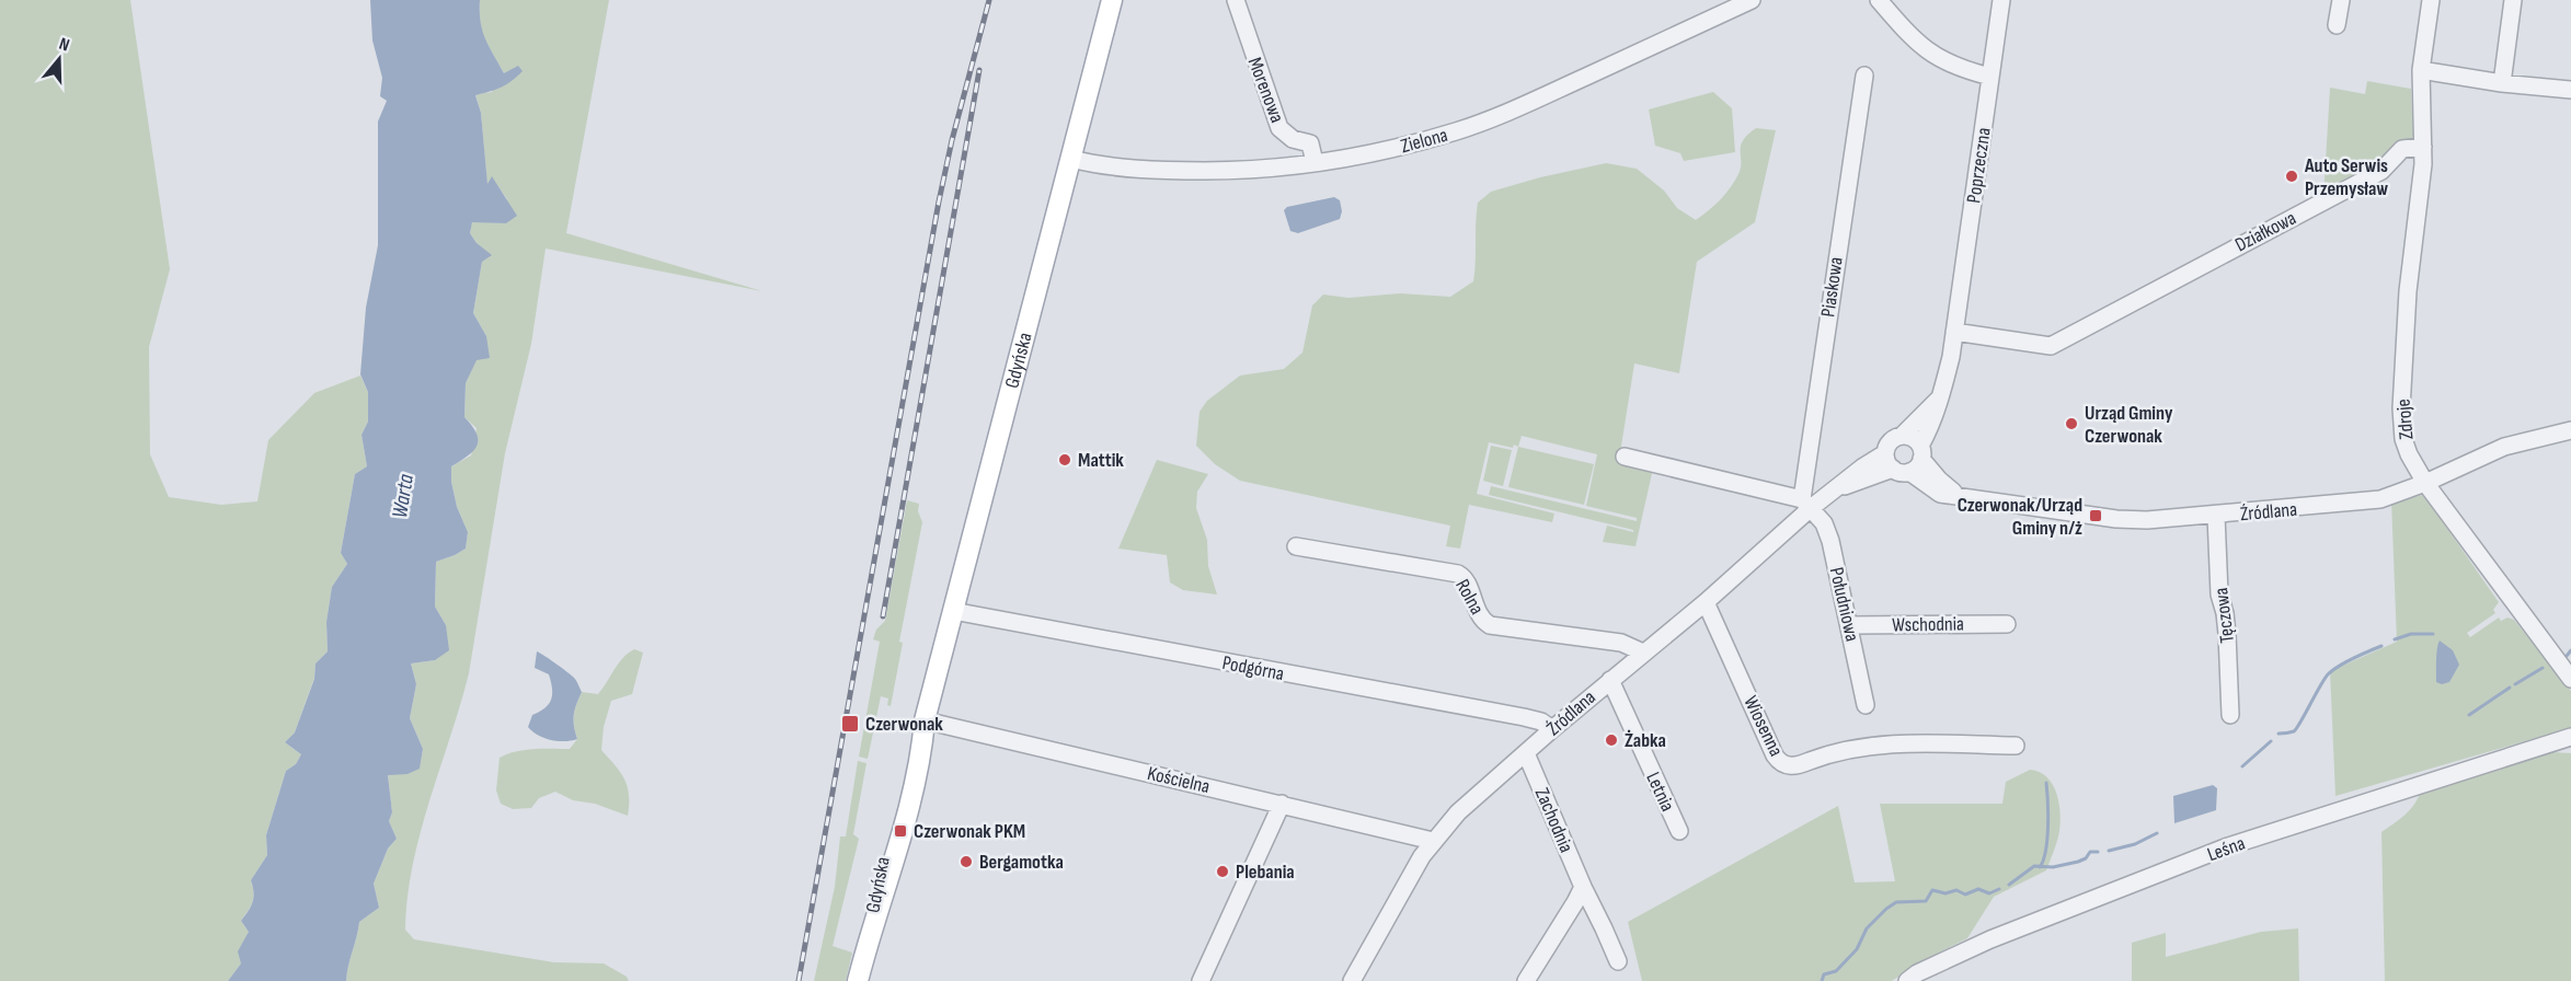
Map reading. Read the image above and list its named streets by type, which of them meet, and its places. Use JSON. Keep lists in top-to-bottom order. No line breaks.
{"streets":{"main road":["Gdyńska"],"street":["Morenowa","Zielona","Poprzeczna","Działkowa","Piaskowa","Zdroje","Źródlana","Rolna","Południowa","Tęczowa","Wschodnia","Podgórna","Wiosenna","Kościelna","Letnia","Zachodnia","Leśna"]},"crossings":[["Morenowa","Zielona"],["Zielona","Gdyńska"],["Poprzeczna","Działkowa"],["Działkowa","Zdroje"],["Piaskowa","Źródlana"],["Piaskowa","Południowa"],["Gdyńska","Podgórna"],["Gdyńska","Kościelna"],["Zdroje","Źródlana"],["Źródlana","Rolna"],["Źródlana","Południowa"],["Źródlana","Tęczowa"],["Źródlana","Podgórna"],["Źródlana","Wiosenna"],["Źródlana","Kościelna"],["Źródlana","Letnia"],["Źródlana","Zachodnia"],["Południowa","Wschodnia"]],"water":["Warta"],"places":{"other":["Auto Serwis Przemysław","Urząd Gminy Czerwonak","Mattik","Żabka","Bergamotka","Plebania"],"transit":["Czerwonak/Urząd Gminy n/ż","Czerwonak","Czerwonak PKM"]},"north":"top"}
